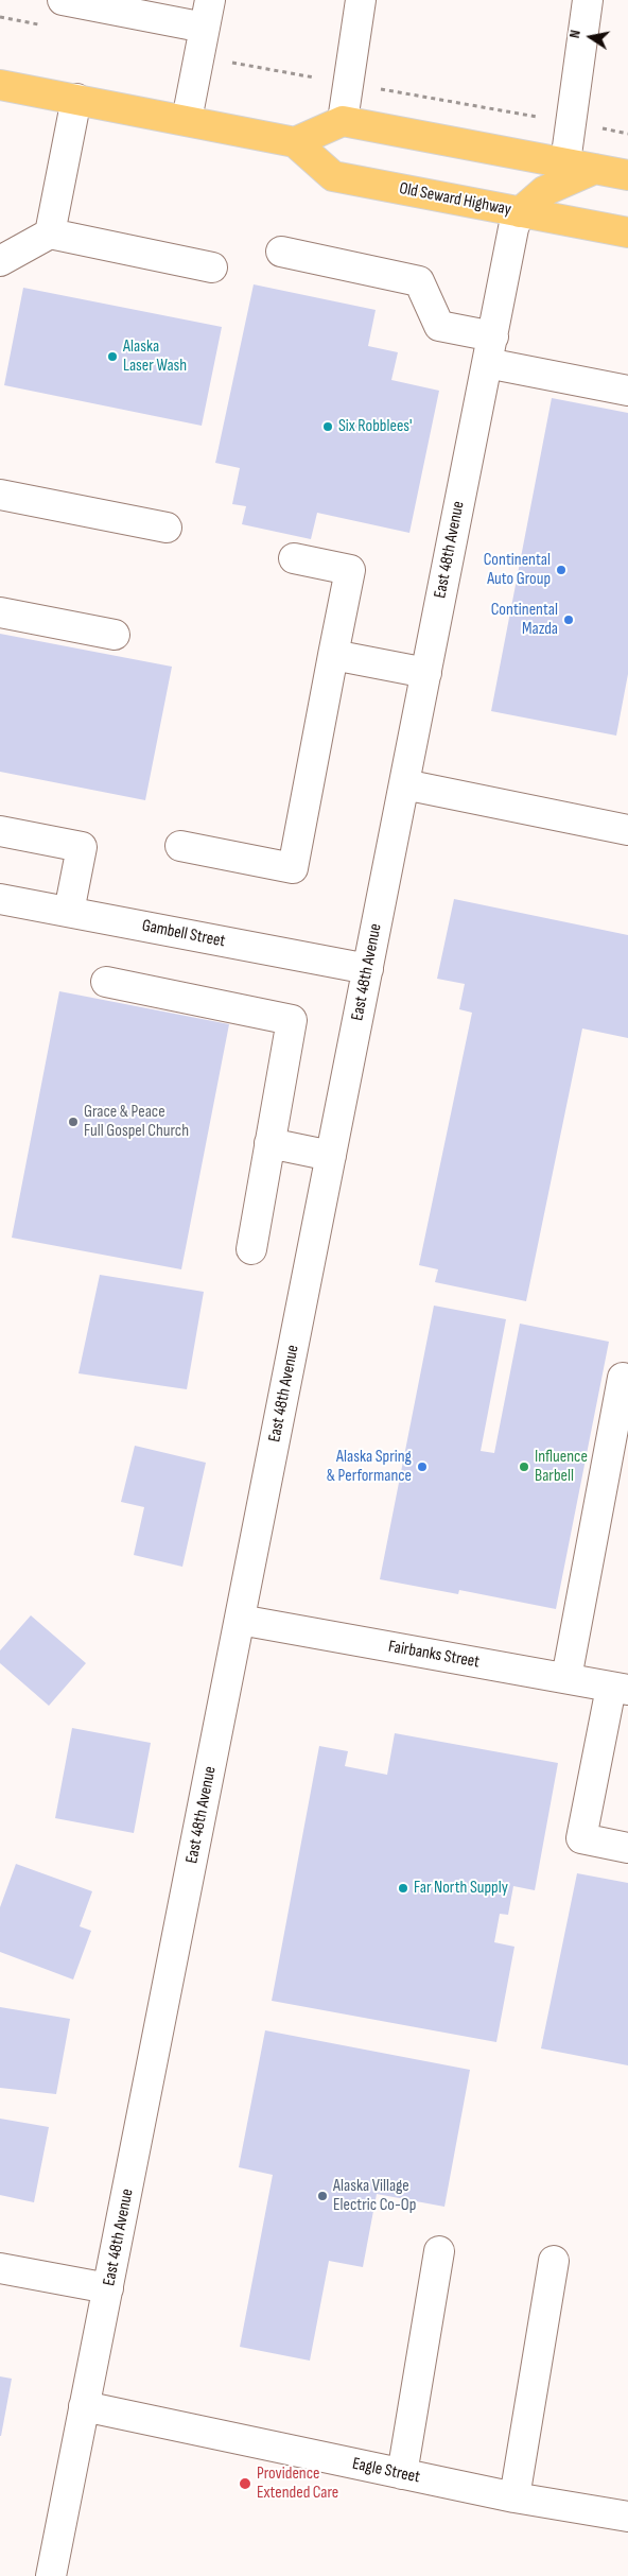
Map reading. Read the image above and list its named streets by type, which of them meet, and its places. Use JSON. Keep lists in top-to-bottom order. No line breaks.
{"streets":{"main road":["Old Seward Highway"],"street":["East 48th Avenue","Gambell Street","Fairbanks Street","Eagle Street"]},"crossings":[["Old Seward Highway","East 48th Avenue"],["East 48th Avenue","Gambell Street"],["East 48th Avenue","Fairbanks Street"],["East 48th Avenue","Eagle Street"]],"places":["Alaska Laser Wash","Six Robblees'","Continental Auto Group","Continental Mazda","Grace & Peace Full Gospel Church","Alaska Spring & Performance","Influence Barbell","Far North Supply","Alaska Village Electric Co-Op","Providence Extended Care"],"north":"left"}
